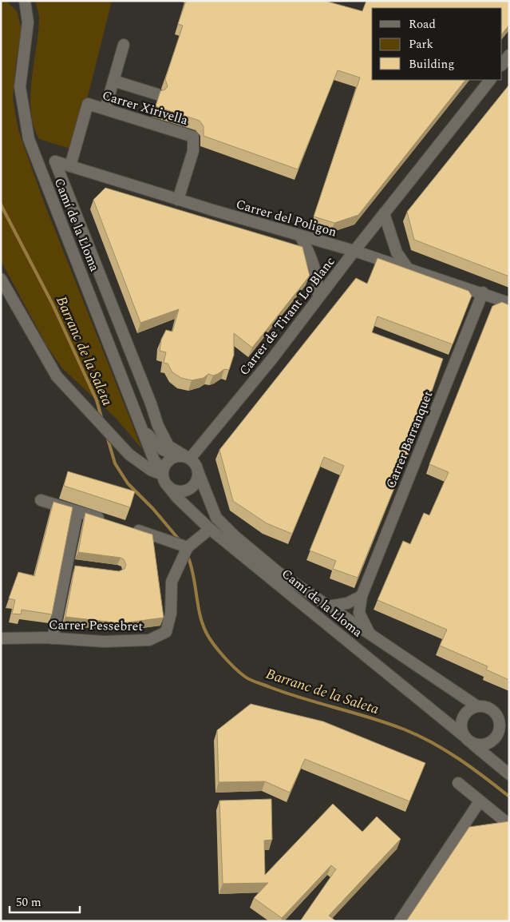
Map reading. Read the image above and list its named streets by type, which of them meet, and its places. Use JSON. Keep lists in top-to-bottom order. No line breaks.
{"streets":{"street":["Carrer Xirivella","Carrer del Poligon","Camí de la Lloma","Carrer de Tirant Lo Blanc","Carrer Barranquet","Carrer Pessebret"]},"crossings":[["Carrer Xirivella","Carrer del Poligon"],["Carrer del Poligon","Camí de la Lloma"],["Carrer del Poligon","Carrer de Tirant Lo Blanc"],["Carrer del Poligon","Carrer Barranquet"],["Camí de la Lloma","Carrer de Tirant Lo Blanc"],["Camí de la Lloma","Carrer Barranquet"],["Camí de la Lloma","Carrer Pessebret"]],"water":["Barranc de la Saleta"],"legend":["Road","Park","Building"],"scale_bar":"50 m"}
